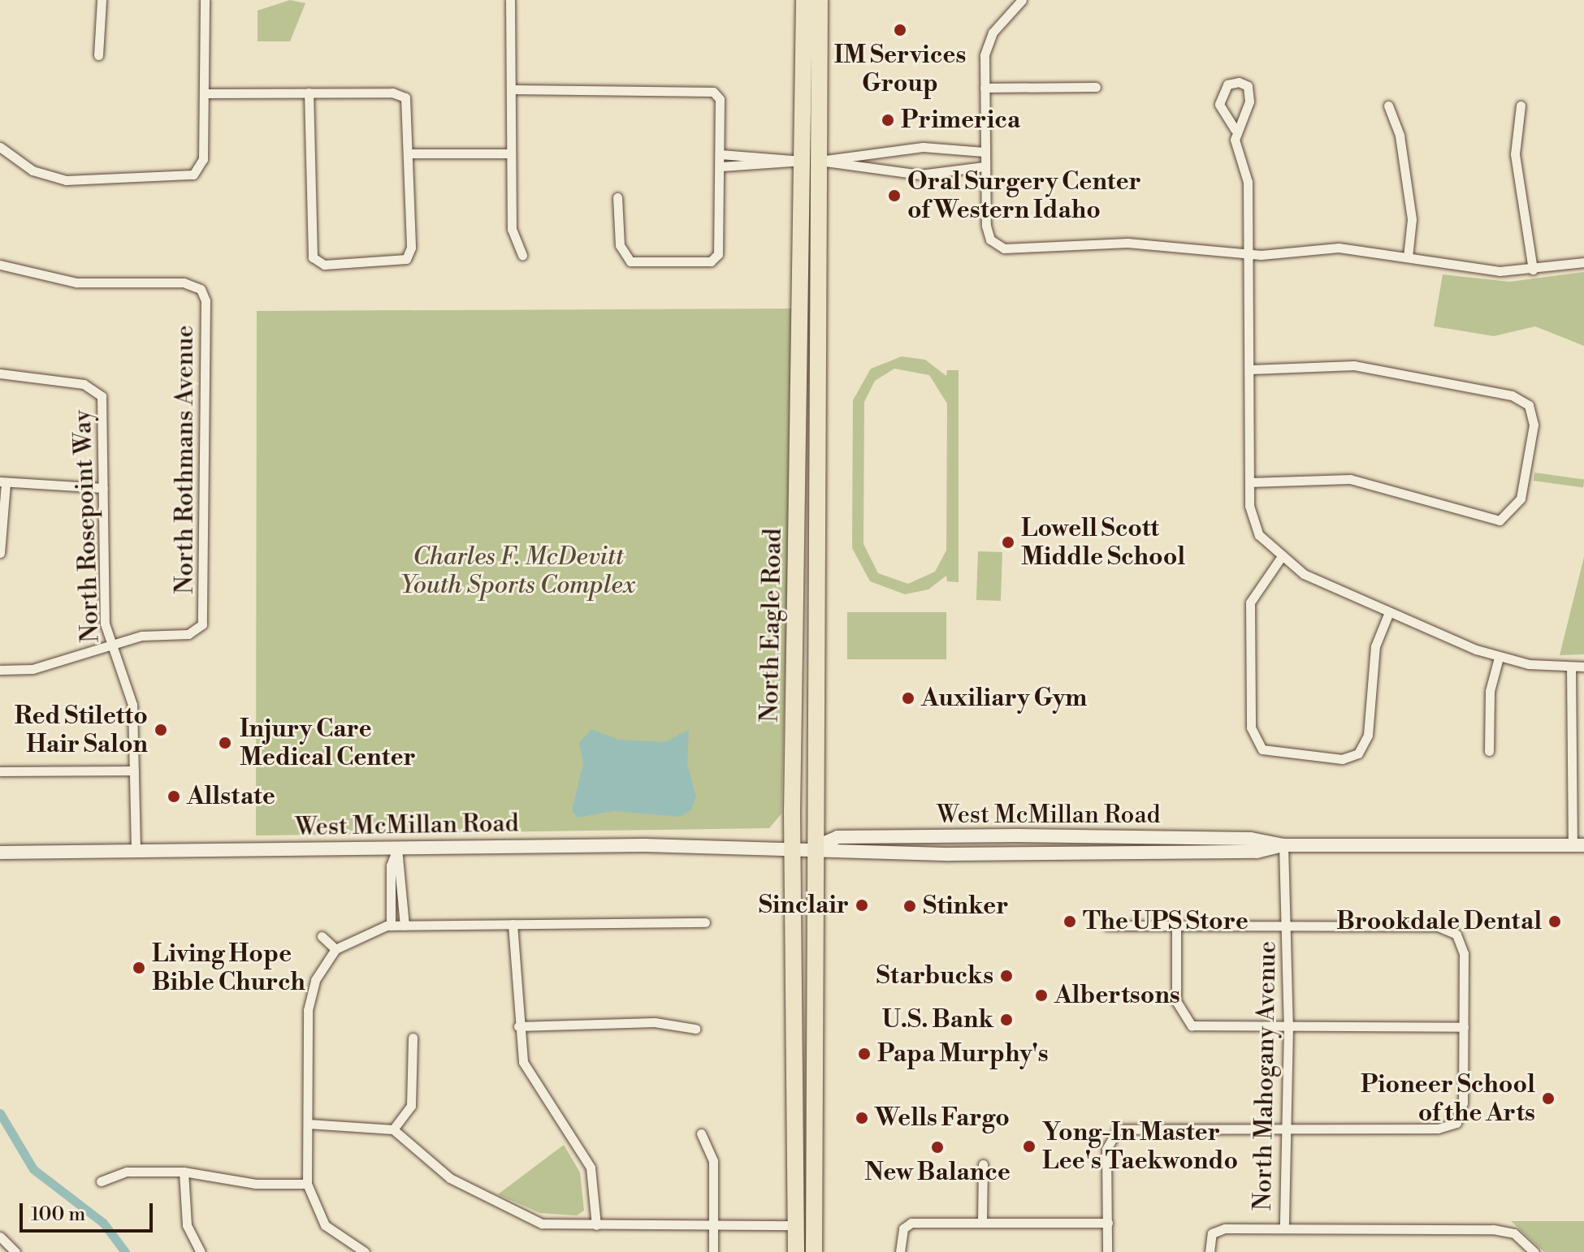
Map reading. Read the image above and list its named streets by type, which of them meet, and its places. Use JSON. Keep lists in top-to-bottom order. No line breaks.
{"streets":{"highway":["North Eagle Road"],"main road":["West McMillan Road"],"street":["North Rothmans Avenue","North Rosepoint Way","North Mahogany Avenue"]},"crossings":[["North Rothmans Avenue","North Rosepoint Way"],["North Rosepoint Way","West McMillan Road"],["North Eagle Road","West McMillan Road"],["West McMillan Road","North Mahogany Avenue"]],"parks":["Charles F. McDevitt Youth Sports Complex"],"places":["IM Services Group","Primerica","Oral Surgery Center of Western Idaho","Lowell Scott Middle School","Auxiliary Gym","Red Stiletto Hair Salon","Injury Care Medical Center","Allstate","Sinclair","Stinker","The UPS Store","Brookdale Dental","Living Hope Bible Church","Starbucks","Albertsons","U.S. Bank","Papa Murphy's","Pioneer School of the Arts","Wells Fargo","Yong-In Master Lee's Taekwondo","New Balance"],"scale_bar":"100 m"}
